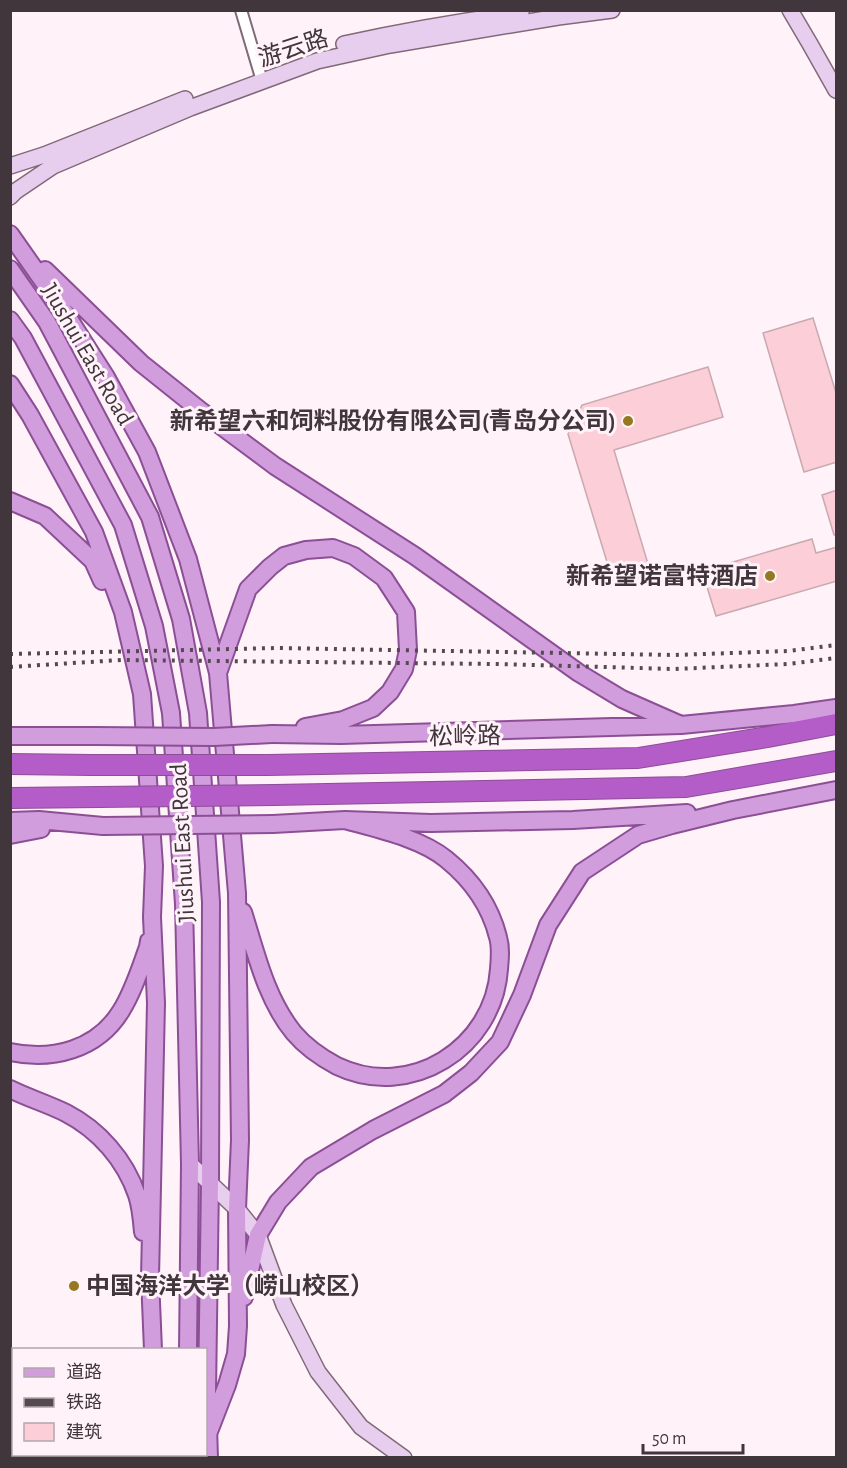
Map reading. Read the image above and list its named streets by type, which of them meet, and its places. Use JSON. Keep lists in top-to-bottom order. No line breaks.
{"streets":{"highway":["松岭路"],"main road":["游云路","Jiushui East Road"]},"places":["新希望六和饲料股份有限公司(青岛分公司)","新希望诺富特酒店","中国海洋大学（崂山校区）"],"legend":["道路","铁路","建筑"],"scale_bar":"50 m"}
